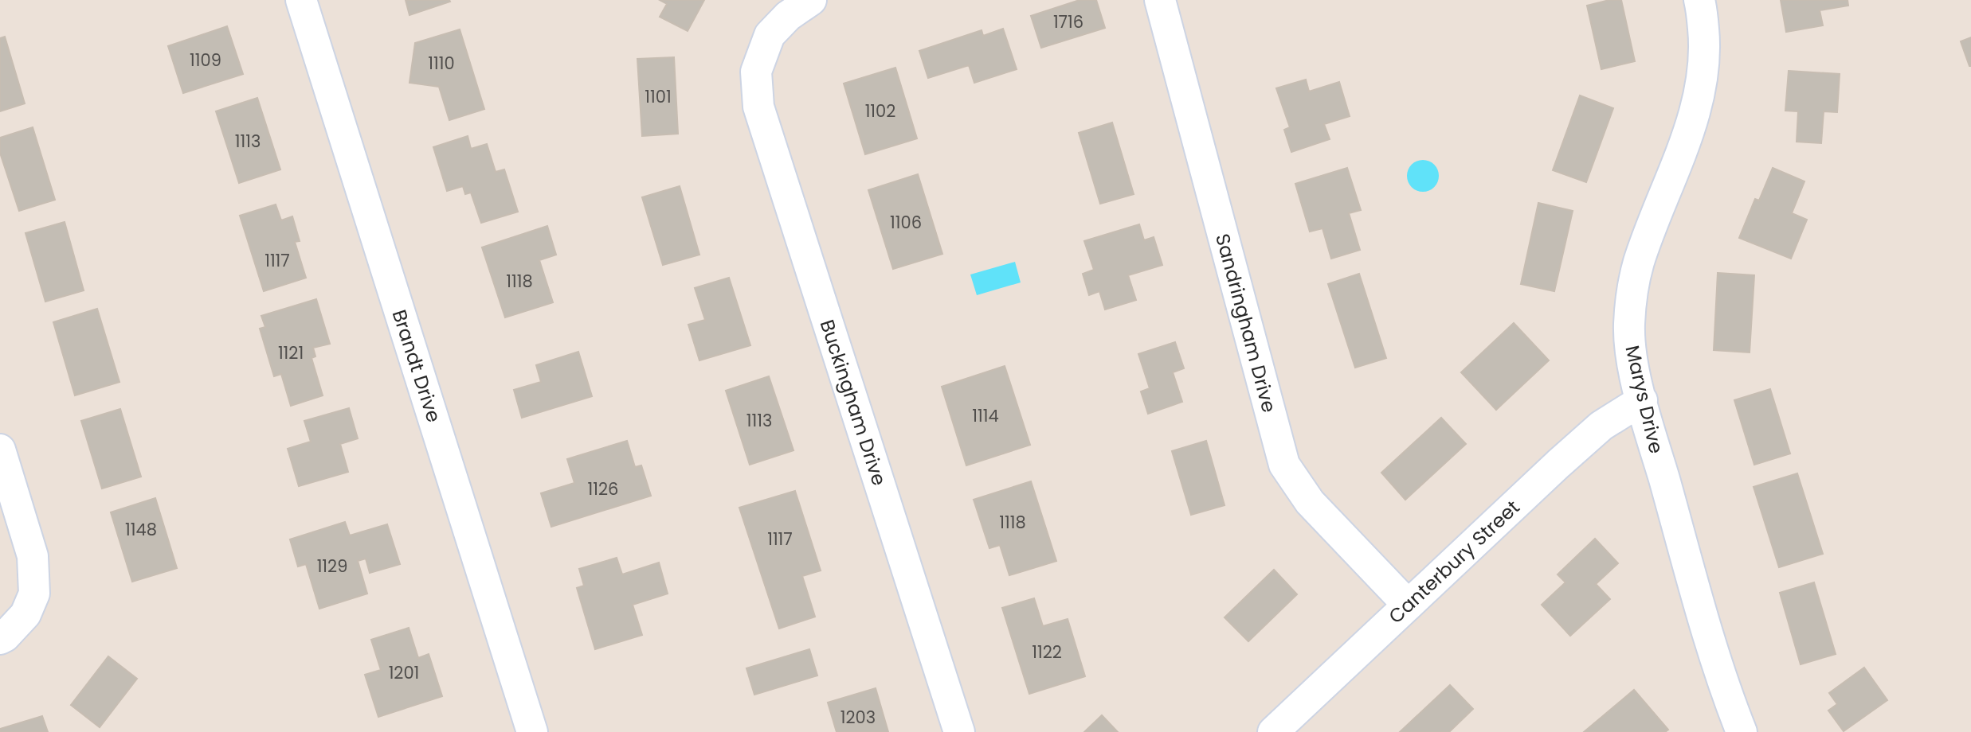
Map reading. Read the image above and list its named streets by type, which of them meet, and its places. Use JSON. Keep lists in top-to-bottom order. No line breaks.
{"streets":{"street":["Sandringham Drive","Brandt Drive","Marys Drive","Buckingham Drive","Canterbury Street"]},"crossings":[["Sandringham Drive","Canterbury Street"],["Marys Drive","Canterbury Street"]],"house_numbers":["1716","1109","1110","1101","1102","1113","1106","1117","1118","1121","1114","1113","1126","1118","1148","1117","1129","1122","1201","1203"]}
